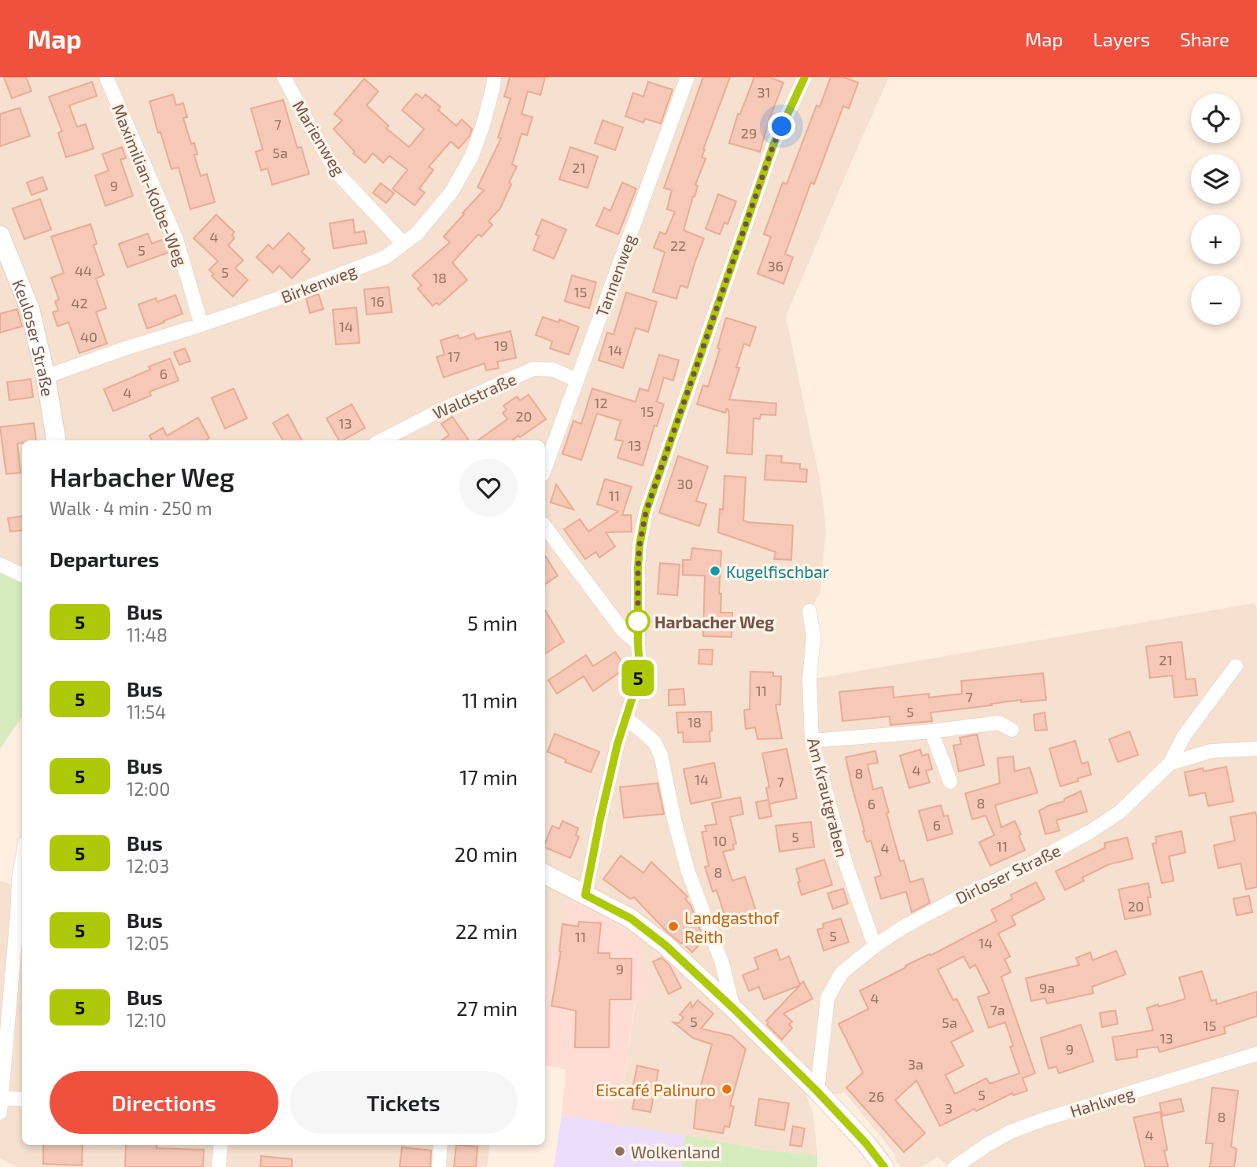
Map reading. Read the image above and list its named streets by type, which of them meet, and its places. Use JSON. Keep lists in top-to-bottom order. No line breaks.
{"streets":{"street":["Marienweg","Maximilian-Kolbe-Weg","Tannenweg","Birkenweg","Keuloser Straße","Waldstraße","Am Krautgraben","Dirloser Straße","Hahlweg"]},"crossings":[["Marienweg","Birkenweg"],["Maximilian-Kolbe-Weg","Birkenweg"],["Tannenweg","Waldstraße"],["Birkenweg","Keuloser Straße"],["Am Krautgraben","Dirloser Straße"]],"places":["Kugelfischbar","Harbacher Weg","Landgasthof Reith","Eiscafé Palinuro","Wolkenland"],"lines":["bus line 5"],"house_numbers":["31","7","29","5a","21","9","4","22","5","36","44","5","18","15","16","42","14","40","19","14","17","6","4","12","15","20","13","13","30","11","21","11","7","5","18","4","8","14","7","8","6","6","5","10","11","4","8","20","5","11","14","9","9a","4","7a","5","5a","15","13","9","3a","5","26","3","8","4"],"page":{"header":"Map","nav":["Map","Layers","Share"],"on_map":"5","map_buttons":["+","−"],"heading":[["Harbacher Weg","Walk · 4 min · 250 m"],"Departures"],"list":[{"mark":"5","name":"Bus","note":"11:48","value":"5 min"},{"mark":"5","name":"Bus","note":"11:54","value":"11 min"},{"mark":"5","name":"Bus","note":"12:00","value":"17 min"},{"mark":"5","name":"Bus","note":"12:03","value":"20 min"},{"mark":"5","name":"Bus","note":"12:05","value":"22 min"},{"mark":"5","name":"Bus","note":"12:10","value":"27 min"}],"buttons":["Directions","Tickets"]}}
